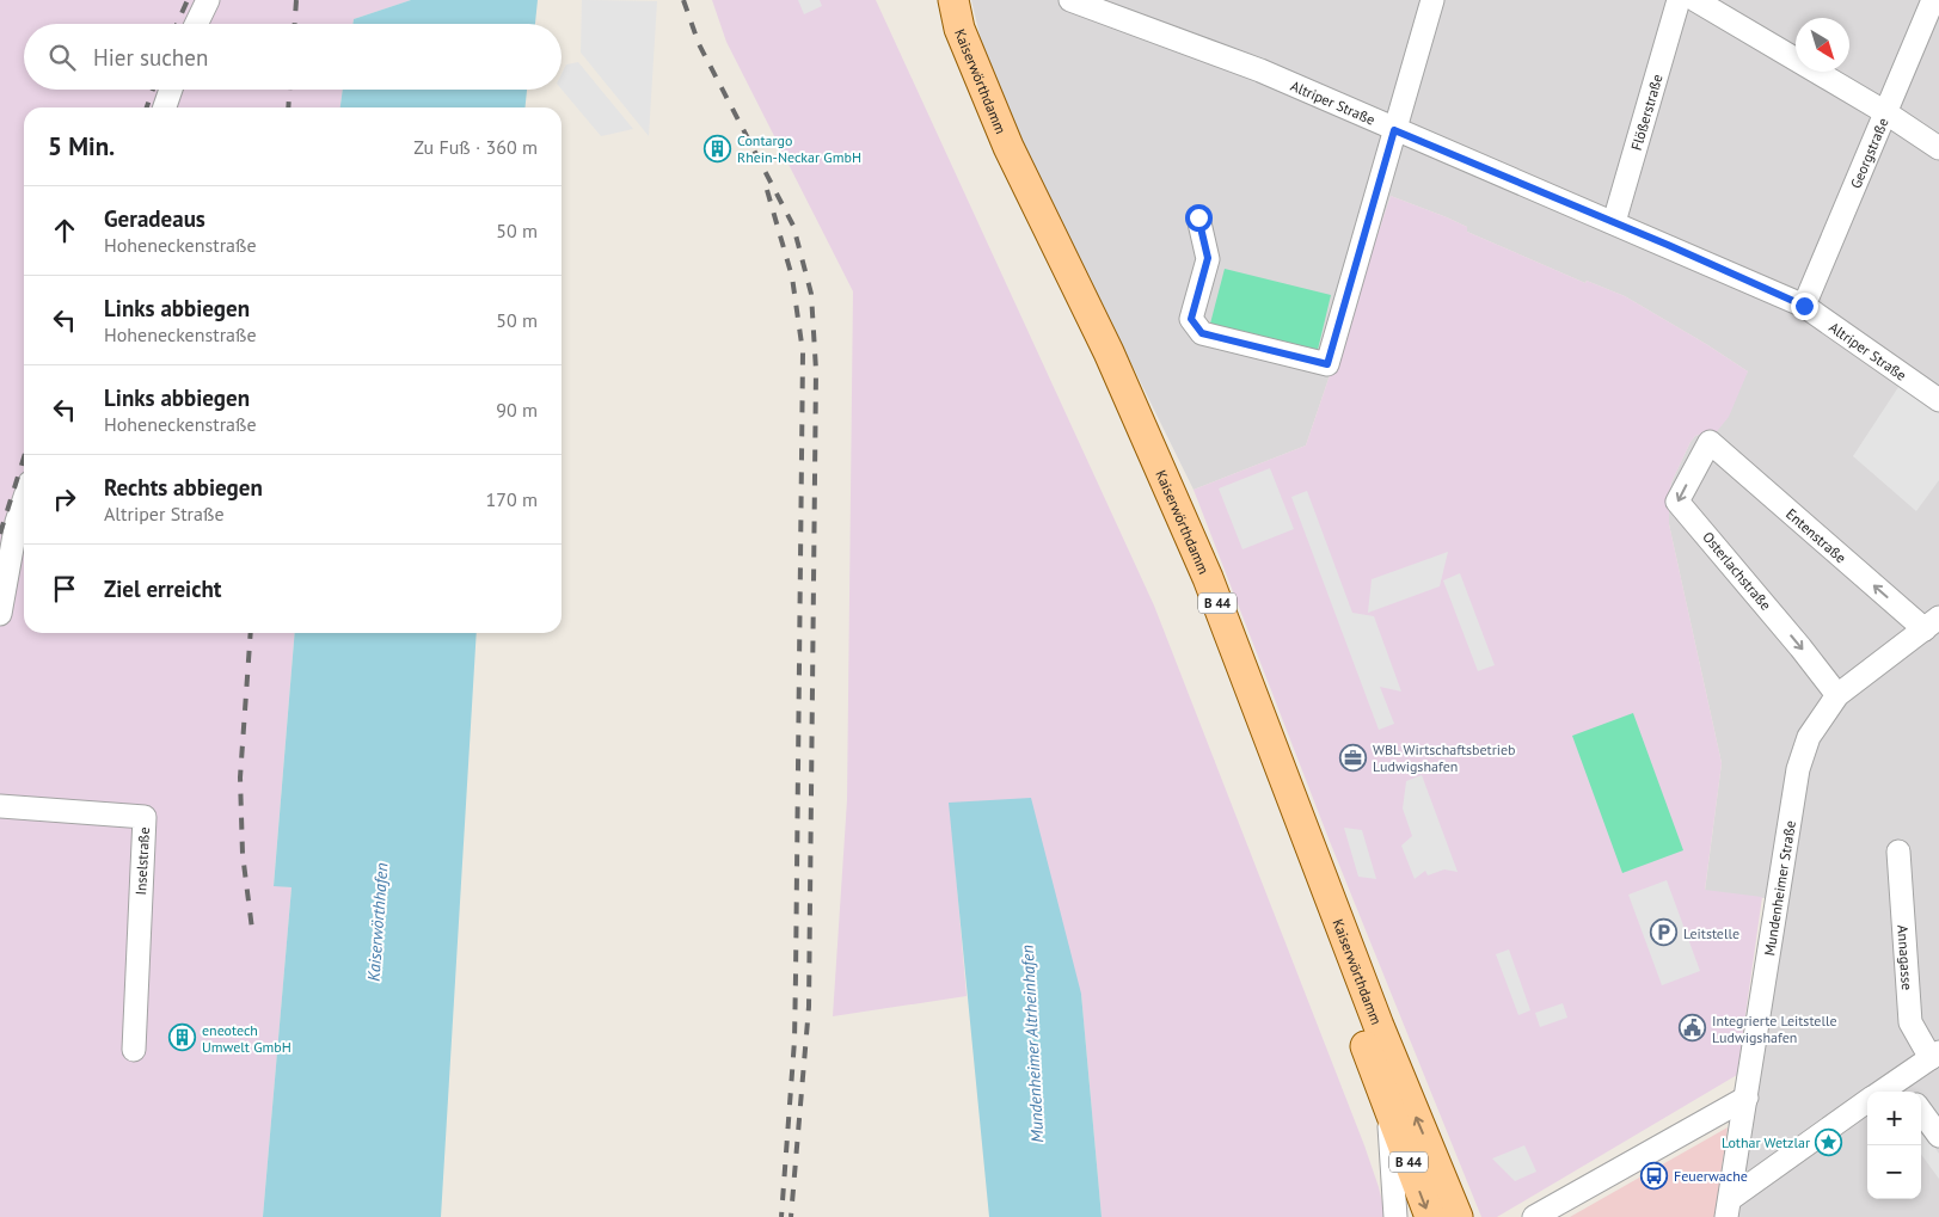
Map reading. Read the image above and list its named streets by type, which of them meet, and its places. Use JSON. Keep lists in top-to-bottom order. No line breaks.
{"streets":{"main road":["Kaiserwörthdamm","B 44"],"street":["Altriper Straße","Flößerstraße","Georgstraße","Entenstraße","Osterlachstraße","Inselstraße","Mundenheimer Straße","Annagasse"]},"crossings":[["Altriper Straße","Flößerstraße"],["Altriper Straße","Georgstraße"],["Entenstraße","Osterlachstraße"],["Entenstraße","Mundenheimer Straße"],["Osterlachstraße","Mundenheimer Straße"]],"one_way":["Entenstraße","Osterlachstraße"],"water":["Kaiserwörthhafen","Mundenheimer Altrheinhafen"],"places":{"building":["Contargo Rhein-Neckar GmbH","eneotech Umwelt GmbH"],"office":["WBL Wirtschaftsbetrieb Ludwigshafen"],"parking":["Leitstelle"],"public building":["Integrierte Leitstelle Ludwigshafen"],"place":["Lothar Wetzlar"],"bus stop":["Feuerwache"]},"north":"bottom right","page":{"search":"Hier suchen","heading":["5 Min.","Zu Fuß · 360 m"],"list":[["Geradeaus","Hoheneckenstraße","50 m"],["Links abbiegen","Hoheneckenstraße","50 m"],["Links abbiegen","Hoheneckenstraße","90 m"],["Rechts abbiegen","Altriper Straße","170 m"],"Ziel erreicht"],"map_buttons":["+","−"]}}
